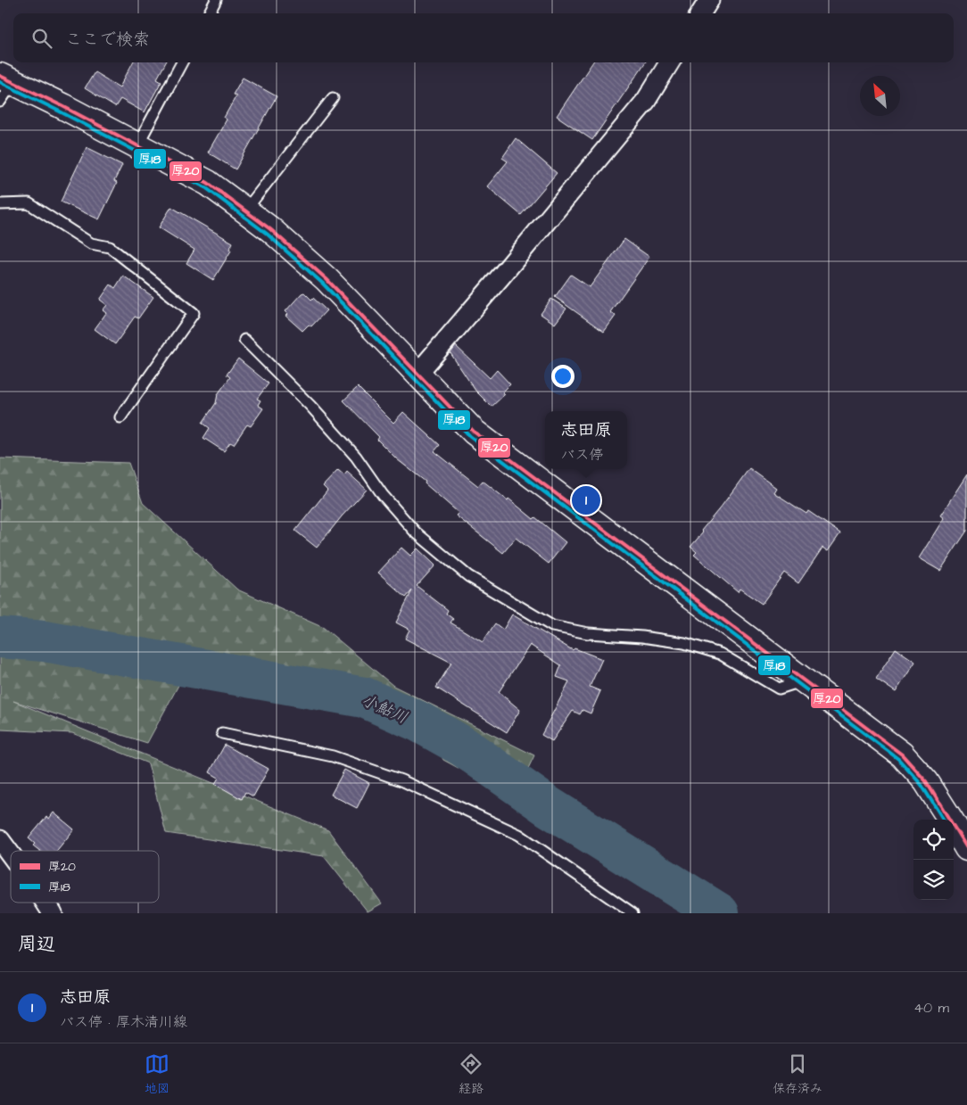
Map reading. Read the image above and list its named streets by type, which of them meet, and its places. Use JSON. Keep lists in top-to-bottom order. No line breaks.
{"water":["小鮎川"],"lines":["transit line 厚20","transit line 厚18"],"legend":["厚20","厚18"],"north":"top left","page":{"search":"ここで検索","popup":["志田原","バス停"],"pins":"1","heading":"周辺","list":[{"mark":"1","name":"志田原","note":"バス停 · 厚木清川線","value":"40 m"}],"nav":["地図","経路","保存済み"]}}
